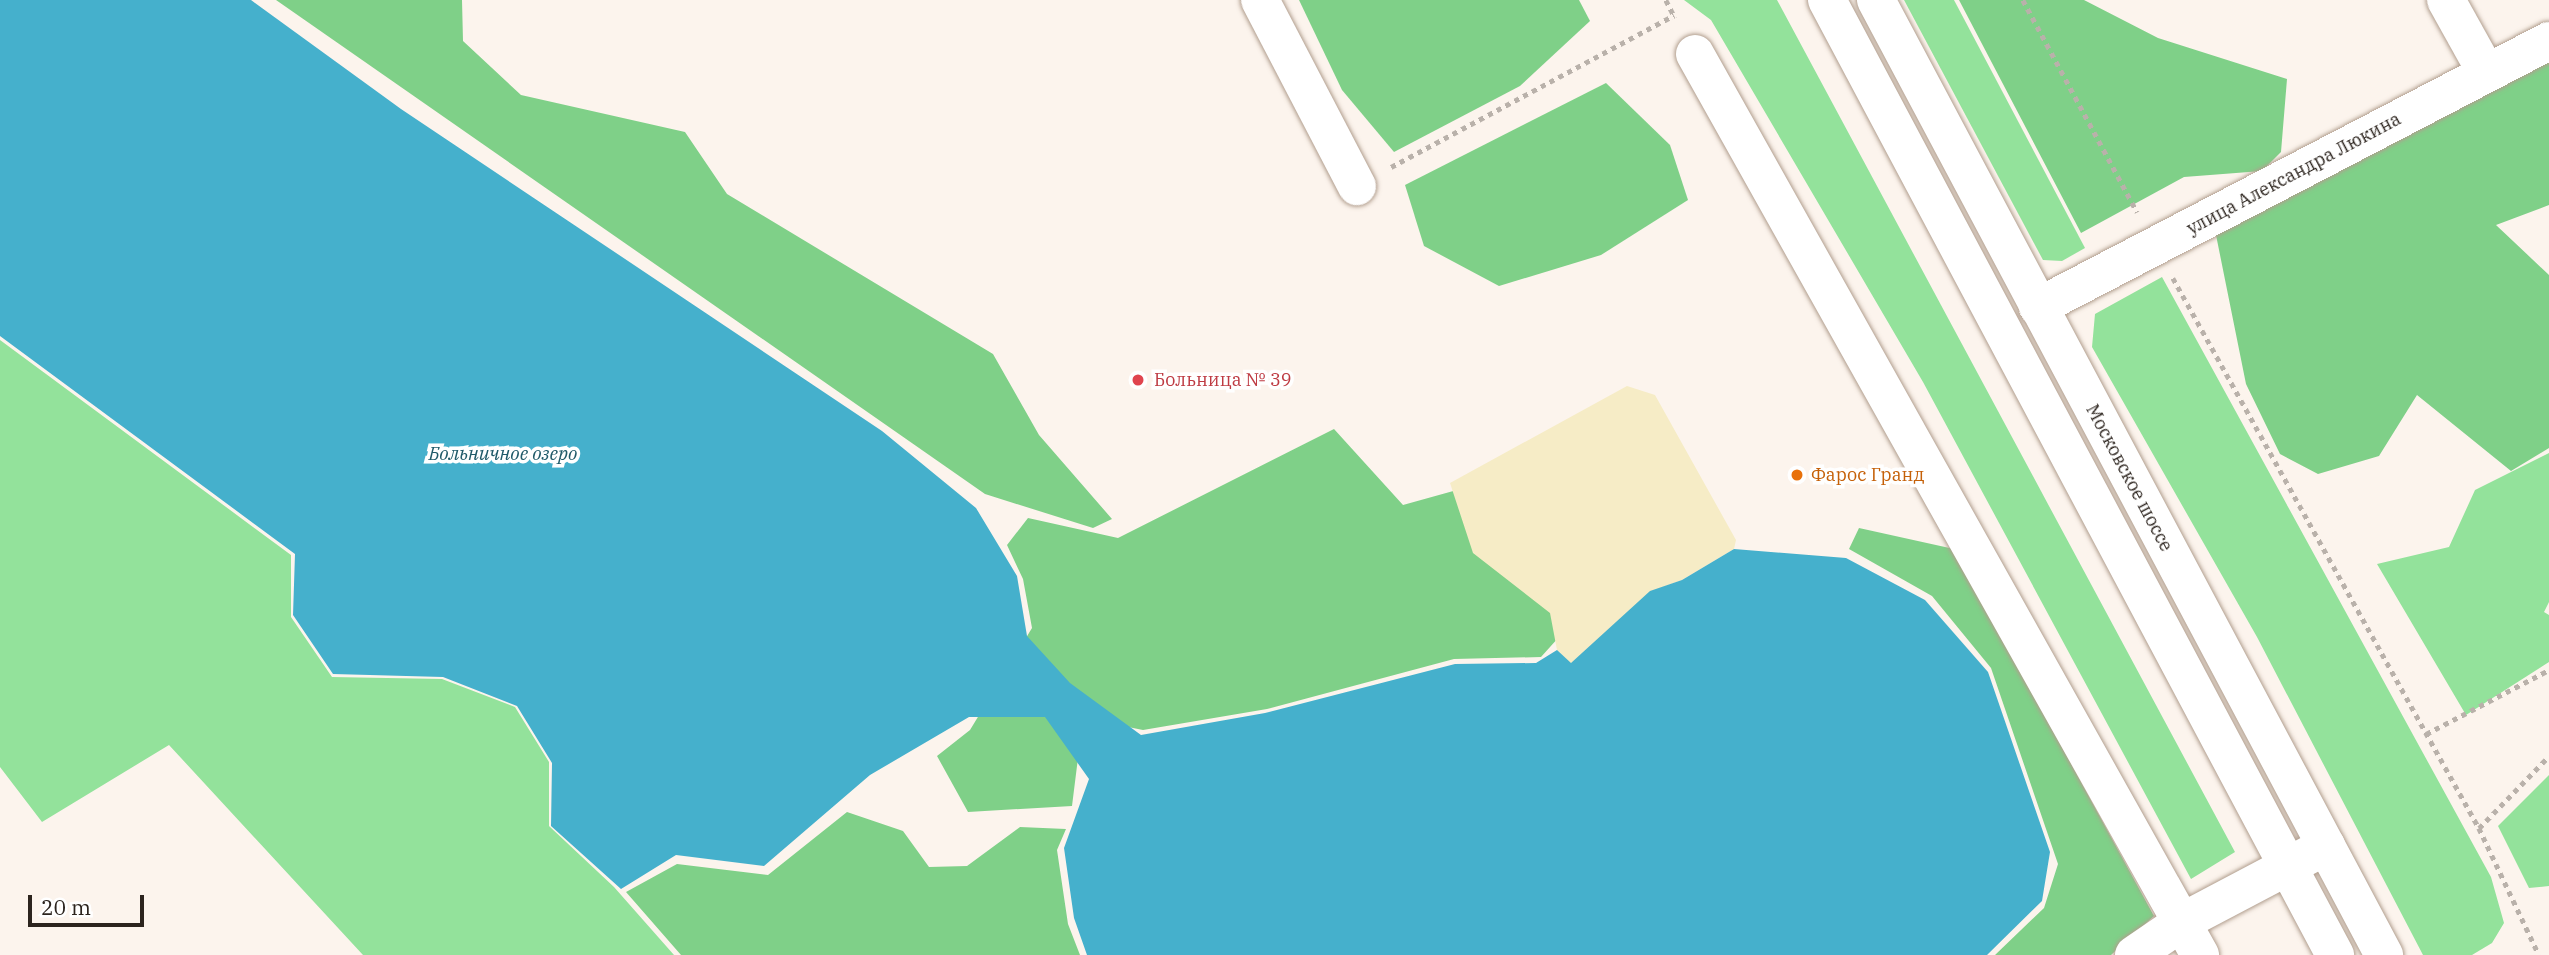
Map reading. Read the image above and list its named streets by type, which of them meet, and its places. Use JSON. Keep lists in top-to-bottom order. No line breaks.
{"streets":{"main road":["улица Александра Люкина","Московское шоссе"]},"crossings":[["улица Александра Люкина","Московское шоссе"]],"water":["Больничное озеро"],"places":["Больница № 39","Фарос Гранд"],"scale_bar":"20 m"}
